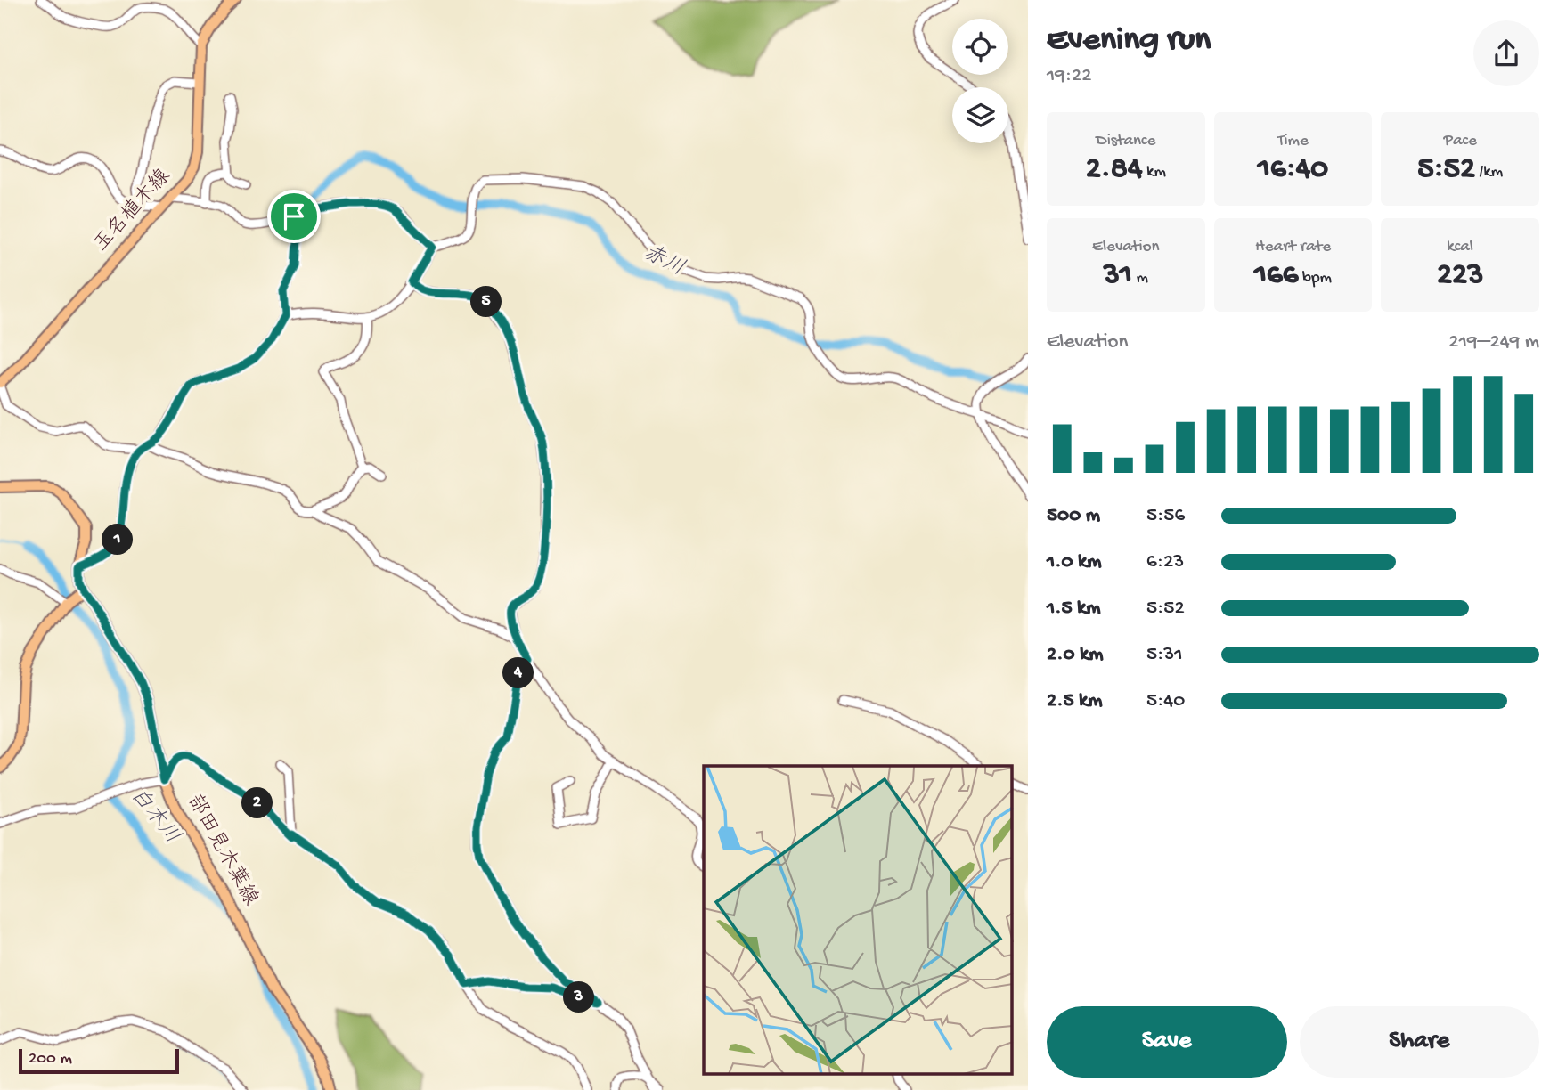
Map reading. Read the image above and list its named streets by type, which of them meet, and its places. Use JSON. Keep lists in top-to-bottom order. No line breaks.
{"streets":{"main road":["玉名植木線","部田見木葉線"]},"water":["赤川","白木川"],"scale_bar":"200 m","page":{"heading":["Evening run","19:22"],"stats":[["Distance","2.84 km"],["Time","16:40"],["Pace","5:52 /km"],["Elevation","31 m"],["Heart rate","166 bpm"],["kcal","223"]],"pins":["5","1","4","2","3"],"chart":["Elevation","219–249 m"],"list":[{"name":"500 m","note":"5:56"},{"name":"1.0 km","note":"6:23"},{"name":"1.5 km","note":"5:52"},{"name":"2.0 km","note":"5:31"},{"name":"2.5 km","note":"5:40"}],"buttons":["Save","Share"],"scale":"200 m"}}
